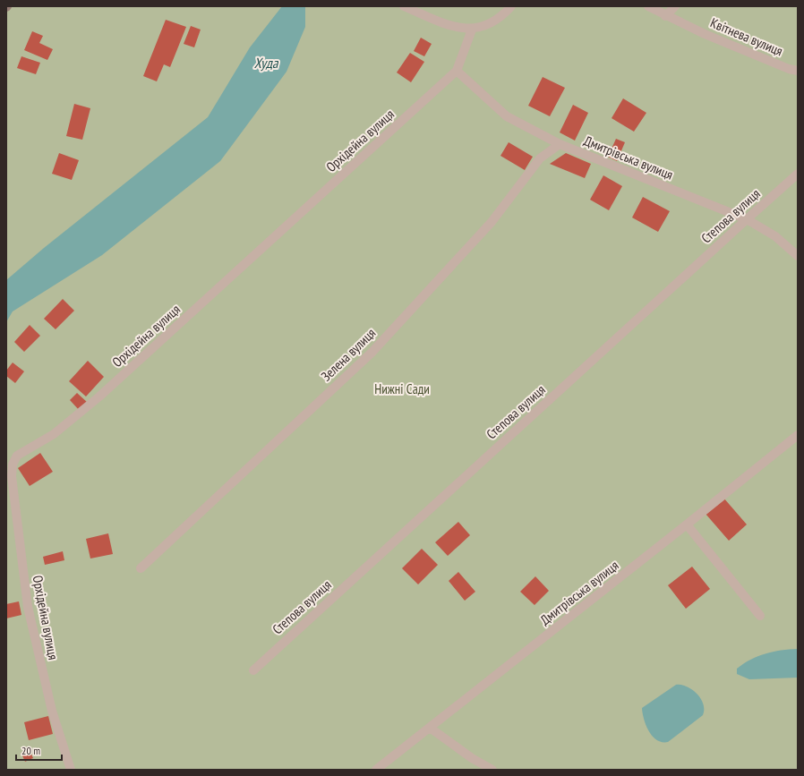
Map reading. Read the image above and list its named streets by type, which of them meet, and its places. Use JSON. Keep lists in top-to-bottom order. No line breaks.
{"streets":{"street":["Квітнева вулиця","Орхідейна вулиця","Дмитрівська вулиця","Степова вулиця","Зелена вулиця"]},"crossings":[["Орхідейна вулиця","Дмитрівська вулиця"],["Дмитрівська вулиця","Степова вулиця"],["Дмитрівська вулиця","Зелена вулиця"]],"water":["Худа"],"parks":["Нижні Сади"],"scale_bar":"20 m"}
